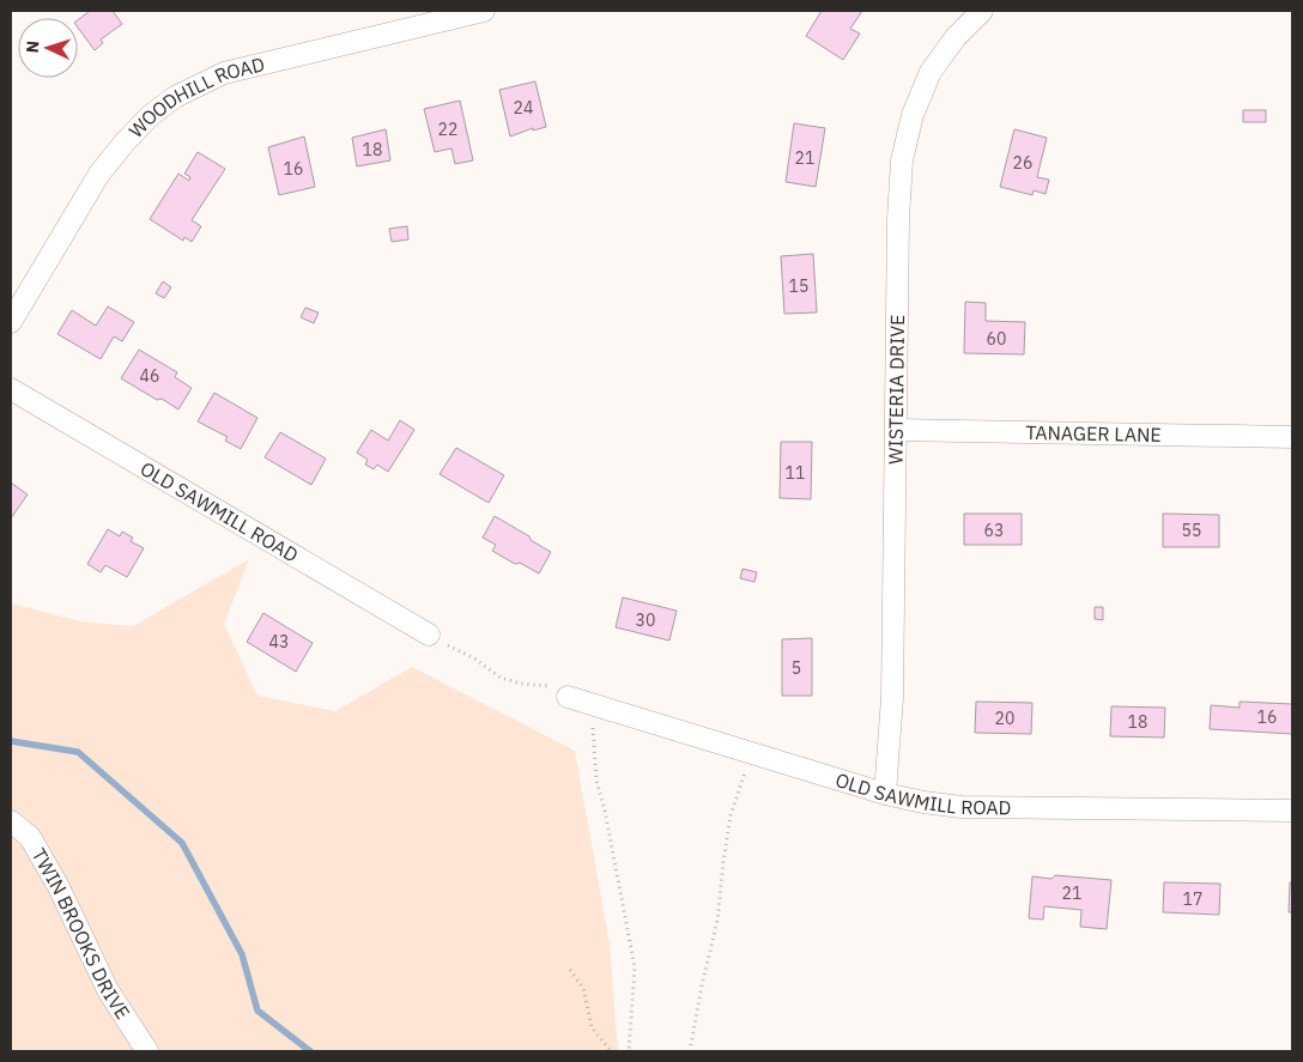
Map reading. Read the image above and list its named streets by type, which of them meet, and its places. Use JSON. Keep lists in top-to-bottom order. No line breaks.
{"streets":{"street":["WOODHILL ROAD","WISTERIA DRIVE","TANAGER LANE","OLD SAWMILL ROAD","TWIN BROOKS DRIVE"]},"crossings":[["WISTERIA DRIVE","TANAGER LANE"],["WISTERIA DRIVE","OLD SAWMILL ROAD"]],"house_numbers":["24","22","18","21","26","16","15","60","46","11","63","55","30","43","5","16","20","18","21","17"],"north":"left"}
